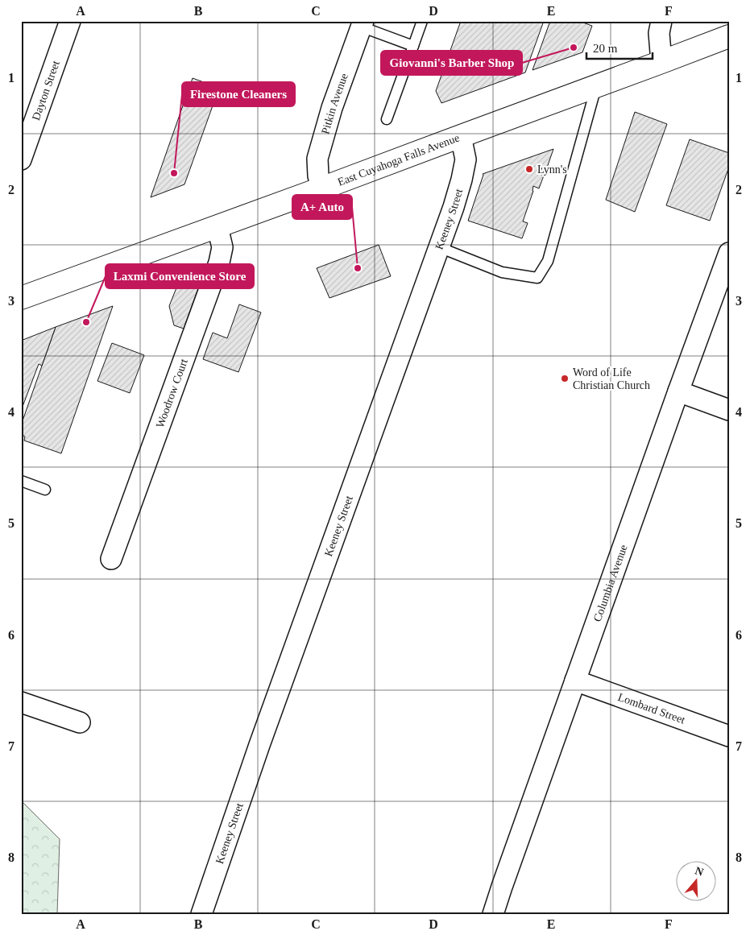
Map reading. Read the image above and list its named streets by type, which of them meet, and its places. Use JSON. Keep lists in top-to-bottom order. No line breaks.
{"streets":{"street":["Dayton Street","Pitkin Avenue","East Cuyahoga Falls Avenue","Keeney Street","Woodrow Court","Columbia Avenue","Lombard Street"]},"crossings":[["Pitkin Avenue","East Cuyahoga Falls Avenue"],["East Cuyahoga Falls Avenue","Keeney Street"],["East Cuyahoga Falls Avenue","Woodrow Court"],["Columbia Avenue","Lombard Street"]],"places":["Giovanni's Barber Shop","Lynn's","Firestone Cleaners","A+ Auto","Laxmi Convenience Store","Word of Life Christian Church"],"scale_bar":"20 m","north":"top","grid":{"columns":["A","B","C","D","E","F"],"rows":["1","2","3","4","5","6","7","8"]}}
